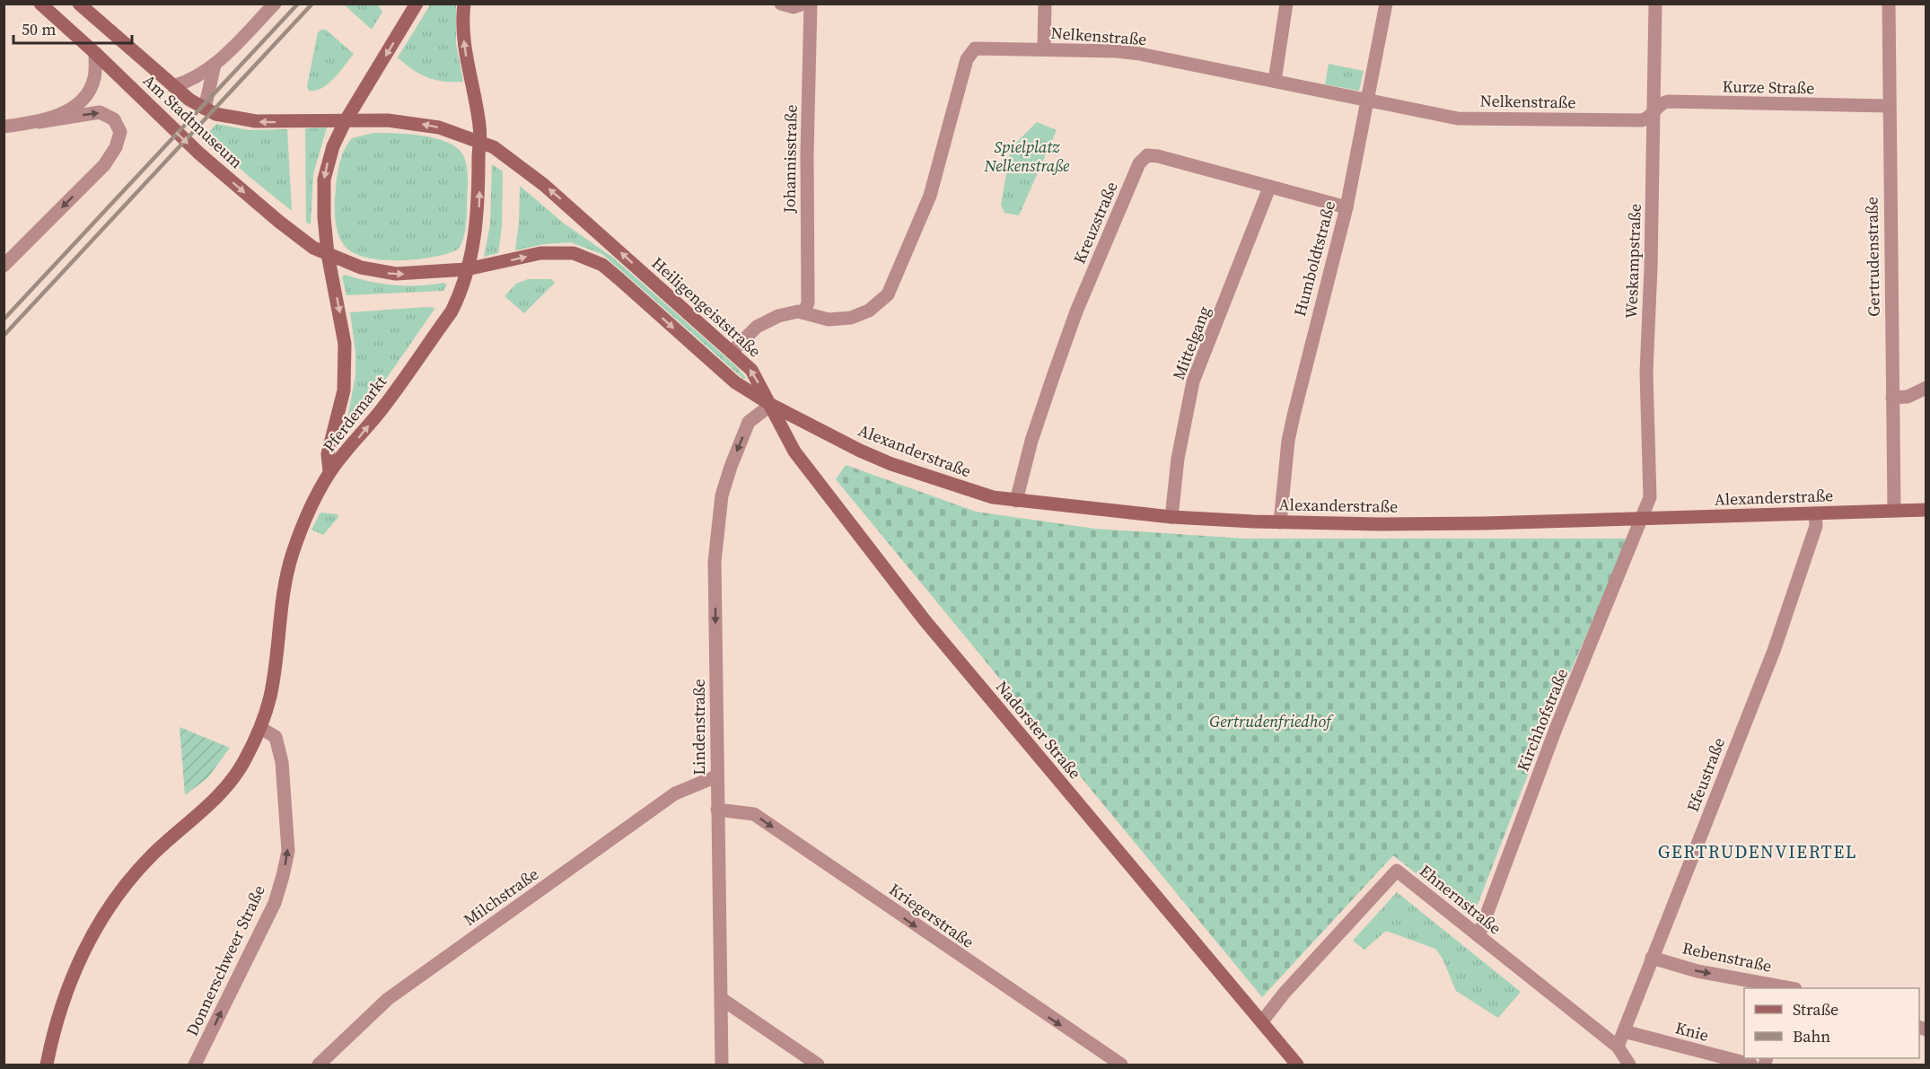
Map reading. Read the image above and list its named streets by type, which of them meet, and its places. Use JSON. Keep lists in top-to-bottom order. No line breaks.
{"streets":{"street":["Nelkenstraße","Kurze Straße","Am Stadtmuseum","Johannisstraße","Kreuzstraße","Gertrudenstraße","Humboldtstraße","Weskampstraße","Heiligengeiststraße","Mittelgang","Pferdemarkt","Alexanderstraße","Kirchhofstraße","Lindenstraße","Nadorster Straße","Efeustraße","Milchstraße","Ehnernstraße","Kriegerstraße","Rebenstraße","Donnerschweer Straße","Knie"]},"crossings":[["Nelkenstraße","Kurze Straße"],["Nelkenstraße","Johannisstraße"],["Nelkenstraße","Humboldtstraße"],["Nelkenstraße","Weskampstraße"],["Nelkenstraße","Heiligengeiststraße"],["Kurze Straße","Gertrudenstraße"],["Kurze Straße","Weskampstraße"],["Am Stadtmuseum","Heiligengeiststraße"],["Am Stadtmuseum","Pferdemarkt"],["Kreuzstraße","Humboldtstraße"],["Kreuzstraße","Mittelgang"],["Kreuzstraße","Alexanderstraße"],["Gertrudenstraße","Alexanderstraße"],["Humboldtstraße","Alexanderstraße"],["Weskampstraße","Alexanderstraße"],["Weskampstraße","Kirchhofstraße"],["Heiligengeiststraße","Pferdemarkt"],["Heiligengeiststraße","Alexanderstraße"],["Heiligengeiststraße","Lindenstraße"],["Heiligengeiststraße","Nadorster Straße"],["Mittelgang","Alexanderstraße"],["Alexanderstraße","Kirchhofstraße"],["Alexanderstraße","Lindenstraße"],["Alexanderstraße","Nadorster Straße"],["Alexanderstraße","Efeustraße"],["Kirchhofstraße","Ehnernstraße"],["Lindenstraße","Nadorster Straße"],["Lindenstraße","Milchstraße"],["Lindenstraße","Kriegerstraße"],["Nadorster Straße","Ehnernstraße"],["Efeustraße","Ehnernstraße"],["Efeustraße","Rebenstraße"],["Efeustraße","Knie"]],"one_way":["Heiligengeiststraße","Lindenstraße","Kriegerstraße","Rebenstraße"],"districts":["GERTRUDENVIERTEL"],"parks":["Spielplatz Nelkenstraße","Gertrudenfriedhof"],"legend":["Straße","Bahn"],"scale_bar":"50 m"}
